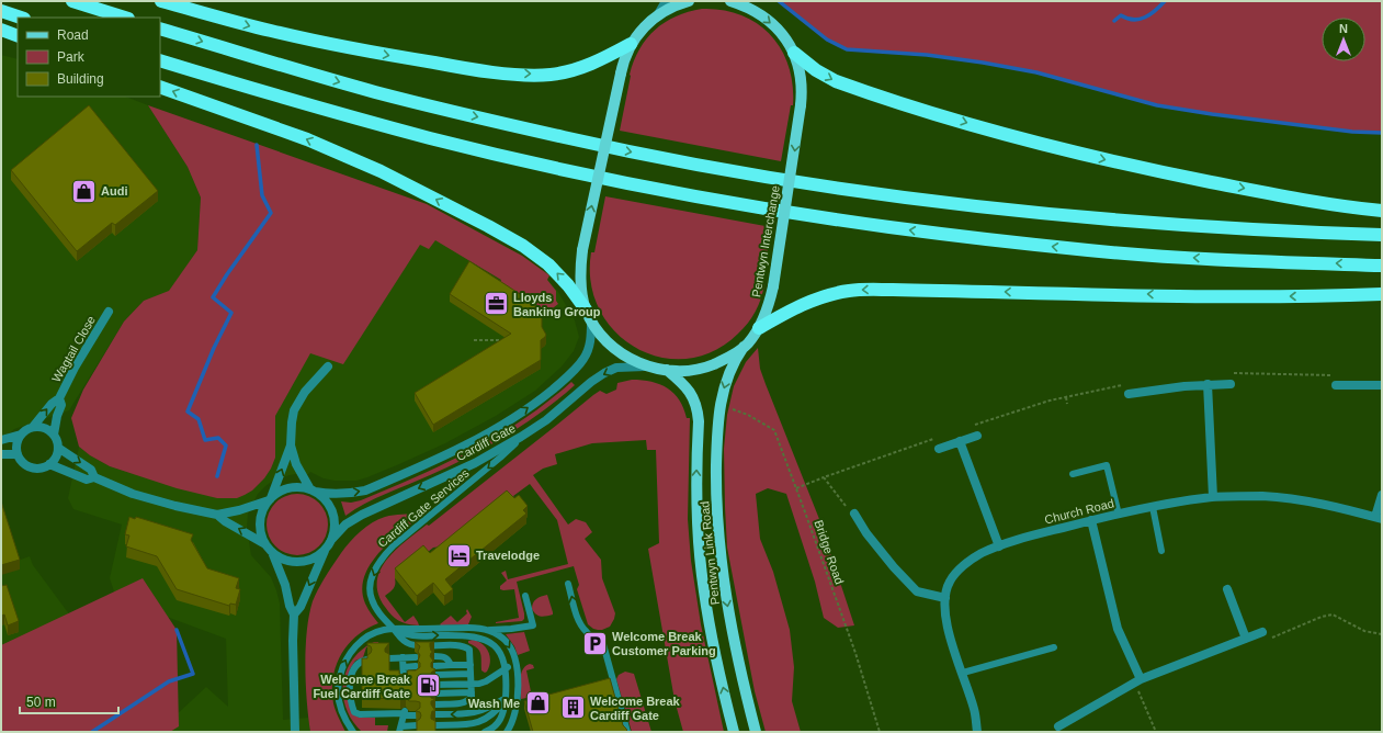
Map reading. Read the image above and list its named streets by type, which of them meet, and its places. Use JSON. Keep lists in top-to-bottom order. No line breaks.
{"streets":{"main road":["Pentwyn Interchange","Pentwyn Link Road"],"street":["Wagtail Close","Cardiff Gate","Church Road"],"lane":["Cardiff Gate Services"],"path":["Bridge Road"]},"crossings":[["Pentwyn Interchange","Cardiff Gate"],["Pentwyn Interchange","Pentwyn Link Road"],["Cardiff Gate","Cardiff Gate Services"]],"one_way":["Cardiff Gate Services"],"places":{"shop":["Audi","Wash Me"],"office":["Lloyds Banking Group"],"hotel":["Travelodge"],"parking":["Welcome Break Customer Parking"],"fuel station":["Welcome Break Fuel Cardiff Gate"],"building":["Welcome Break Cardiff Gate"]},"legend":["Road","Park","Building"],"scale_bar":"50 m","north":"top"}
